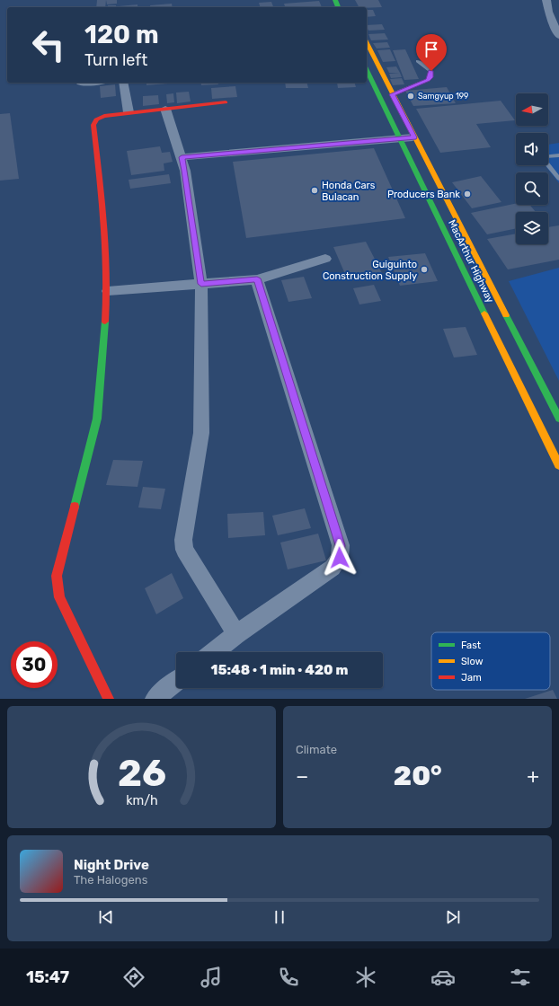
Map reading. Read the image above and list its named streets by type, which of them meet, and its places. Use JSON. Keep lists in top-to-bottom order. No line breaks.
{"streets":{"main road":["MacArthur Highway"]},"places":["Samgyup 199","Honda Cars Bulacan","Producers Bank","Guiguinto Construction Supply"],"legend":["Fast","Slow","Jam"],"north":"left","page":{"turn":["120 m","Turn left"],"limit":"30","trip":"15:48 · 1 min · 420 m","tile":"Climate","heat":["−","20°","+"],"song":["Night Drive","The Halogens"],"tabs":"15:47","gauge":["26","km/h"]}}
